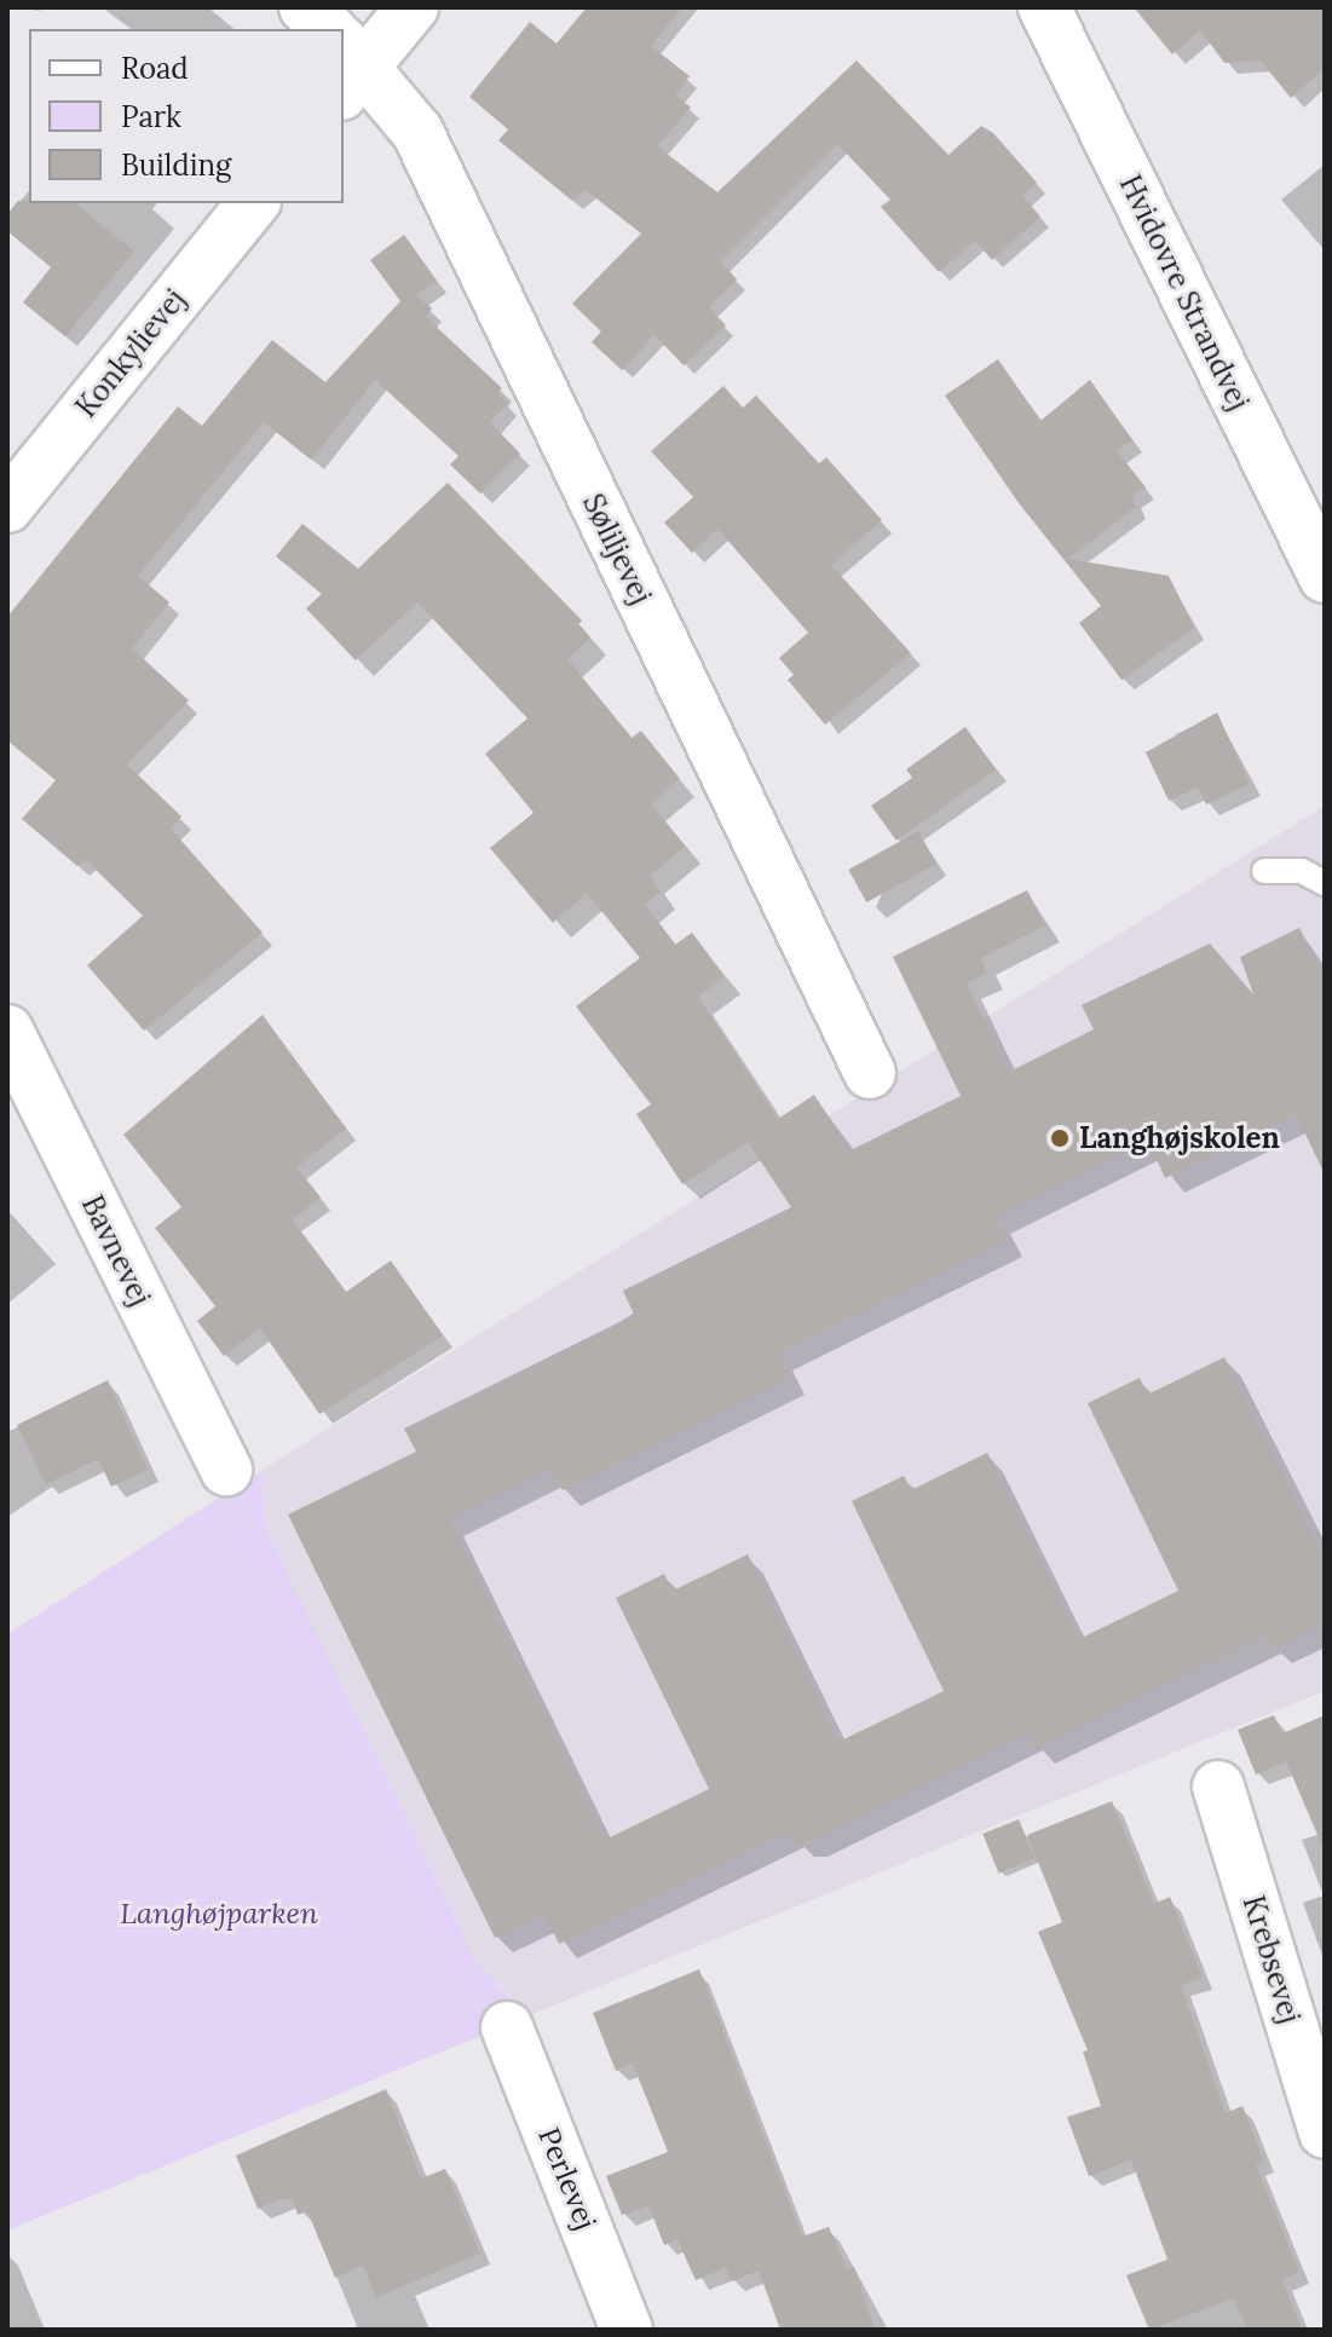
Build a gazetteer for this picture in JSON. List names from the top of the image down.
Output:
{
  "streets": {
    "street": [
      "Hvidovre Strandvej",
      "Konkylievej",
      "Søliljevej",
      "Bavnevej",
      "Krebsevej",
      "Perlevej"
    ]
  },
  "parks": ["Langhøjparken"],
  "places": ["Langhøjskolen"],
  "legend": ["Road", "Park", "Building"]
}
